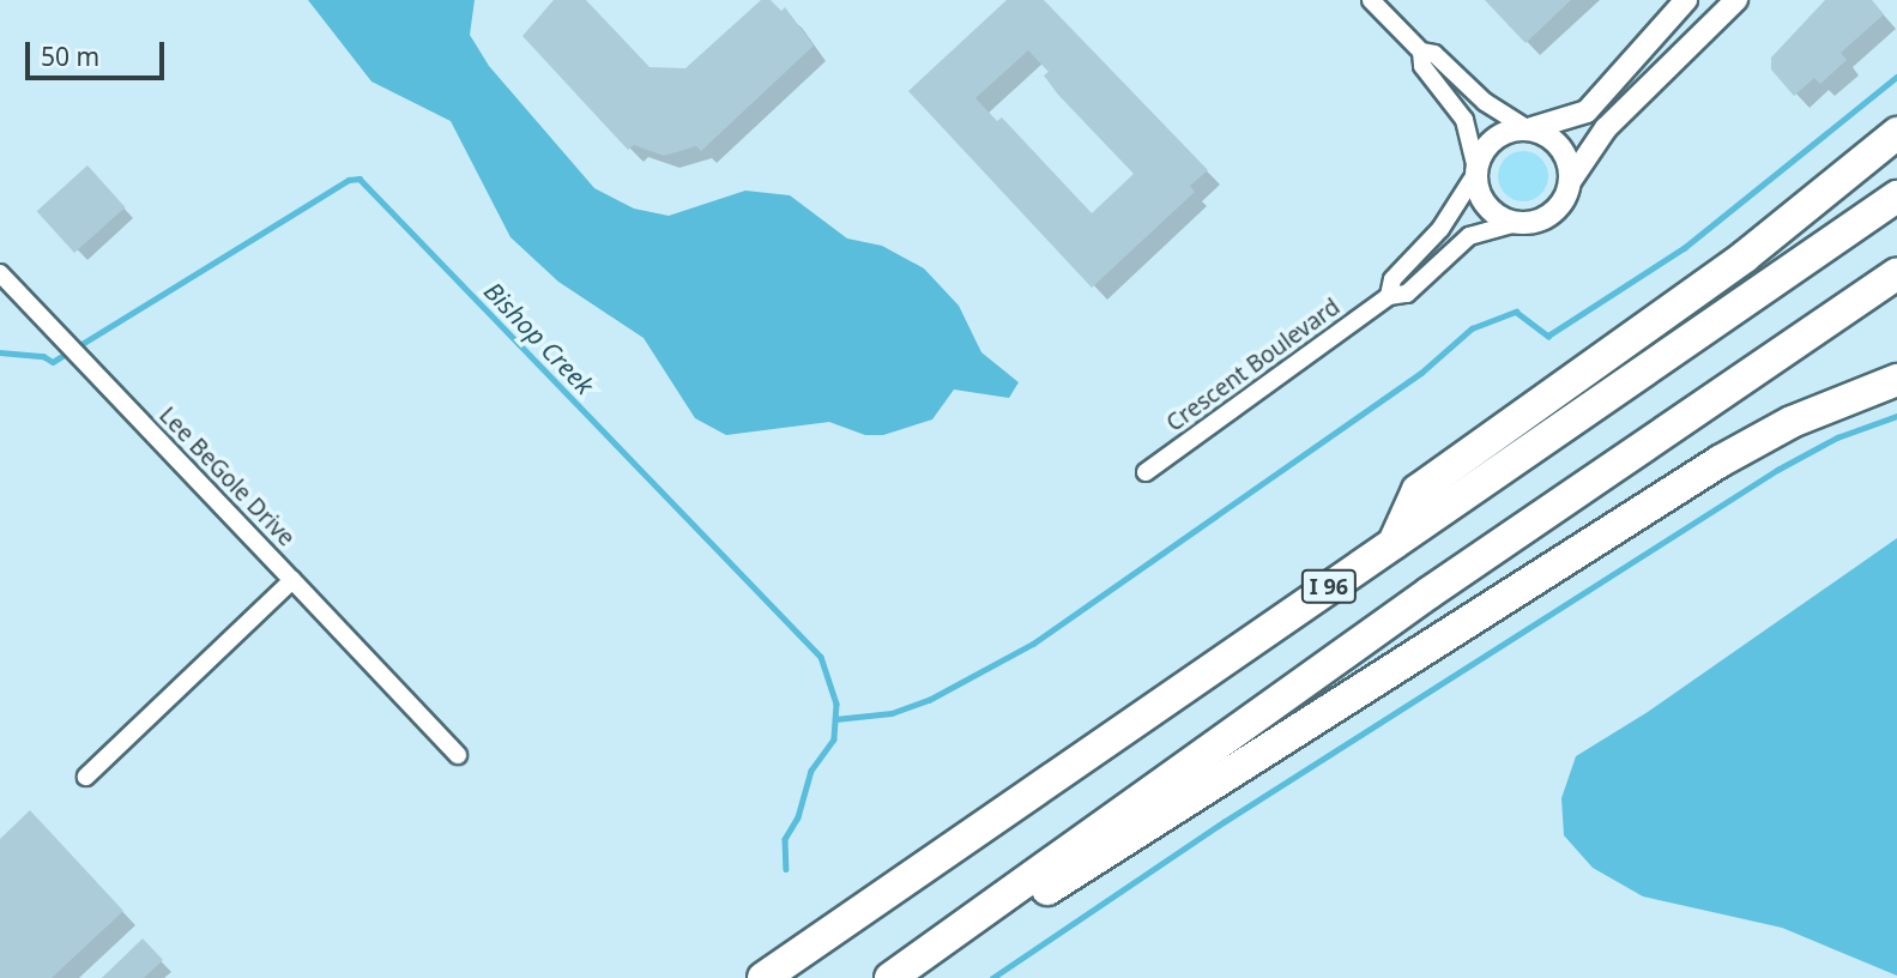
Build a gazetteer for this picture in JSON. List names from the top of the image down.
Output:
{
  "streets": {
    "highway": ["I 96"],
    "street": ["Crescent Boulevard", "Lee BeGole Drive"]
  },
  "water": ["Bishop Creek"],
  "scale_bar": "50 m"
}
